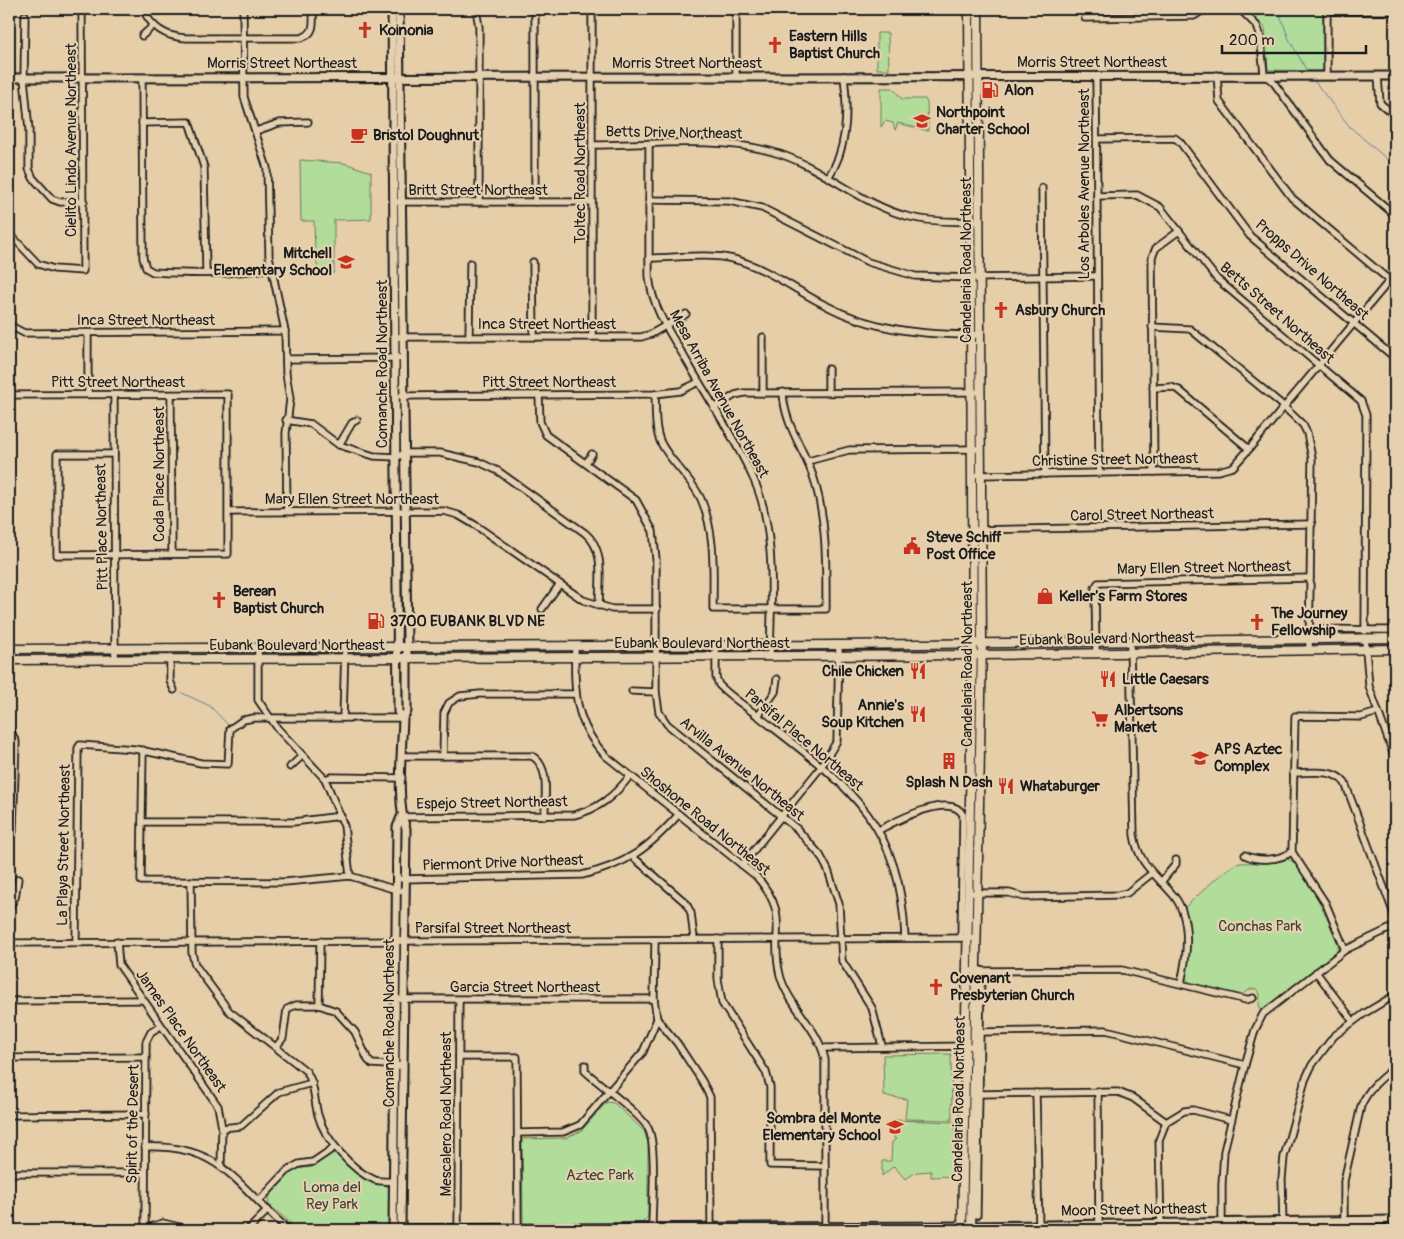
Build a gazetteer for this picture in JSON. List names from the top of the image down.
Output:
{
  "streets": {
    "main road": ["Candelaria Road Northeast", "Eubank Boulevard Northeast"],
    "street": [
      "Morris Street Northeast",
      "Betts Drive Northeast",
      "Cielito Lindo Avenue Northeast",
      "Toltec Road Northeast",
      "Los Arboles Avenue Northeast",
      "Britt Street Northeast",
      "Propps Drive Northeast",
      "Betts Street Northeast",
      "Inca Street Northeast",
      "Comanche Road Northeast",
      "Pitt Street Northeast",
      "Mesa Arriba Avenue Northeast",
      "Christine Street Northeast",
      "Coda Place Northeast",
      "Mary Ellen Street Northeast",
      "Carol Street Northeast",
      "Pitt Place Northeast",
      "Parsifal Place Northeast",
      "Arvilla Avenue Northeast",
      "Espejo Street Northeast",
      "Shoshone Road Northeast",
      "La Playa Street Northeast",
      "Piermont Drive Northeast",
      "Parsifal Street Northeast",
      "Garcia Street Northeast",
      "James Place Northeast",
      "Mescalero Road Northeast",
      "Spirit of the Desert",
      "Moon Street Northeast"
    ]
  },
  "crossings": [
    ["Morris Street Northeast", "Cielito Lindo Avenue Northeast"],
    ["Morris Street Northeast", "Toltec Road Northeast"],
    ["Morris Street Northeast", "Los Arboles Avenue Northeast"],
    ["Morris Street Northeast", "Candelaria Road Northeast"],
    ["Morris Street Northeast", "Comanche Road Northeast"],
    ["Betts Drive Northeast", "Toltec Road Northeast"],
    ["Betts Drive Northeast", "Candelaria Road Northeast"],
    ["Betts Drive Northeast", "Mesa Arriba Avenue Northeast"],
    ["Toltec Road Northeast", "Britt Street Northeast"],
    ["Toltec Road Northeast", "Inca Street Northeast"],
    ["Los Arboles Avenue Northeast", "Propps Drive Northeast"],
    ["Los Arboles Avenue Northeast", "Betts Street Northeast"],
    ["Los Arboles Avenue Northeast", "Christine Street Northeast"],
    ["Britt Street Northeast", "Comanche Road Northeast"],
    ["Candelaria Road Northeast", "Christine Street Northeast"],
    ["Candelaria Road Northeast", "Carol Street Northeast"],
    ["Candelaria Road Northeast", "Eubank Boulevard Northeast"],
    ["Candelaria Road Northeast", "Parsifal Street Northeast"],
    ["Candelaria Road Northeast", "Moon Street Northeast"],
    ["Propps Drive Northeast", "Christine Street Northeast"],
    ["Betts Street Northeast", "Christine Street Northeast"],
    ["Betts Street Northeast", "Eubank Boulevard Northeast"],
    ["Inca Street Northeast", "Comanche Road Northeast"],
    ["Inca Street Northeast", "Mesa Arriba Avenue Northeast"],
    ["Comanche Road Northeast", "Pitt Street Northeast"],
    ["Comanche Road Northeast", "Mary Ellen Street Northeast"],
    ["Comanche Road Northeast", "Eubank Boulevard Northeast"],
    ["Comanche Road Northeast", "Espejo Street Northeast"],
    ["Comanche Road Northeast", "Piermont Drive Northeast"],
    ["Comanche Road Northeast", "Parsifal Street Northeast"],
    ["Comanche Road Northeast", "Garcia Street Northeast"],
    ["Comanche Road Northeast", "Moon Street Northeast"],
    ["Pitt Street Northeast", "Mesa Arriba Avenue Northeast"],
    ["Pitt Street Northeast", "Coda Place Northeast"],
    ["Pitt Street Northeast", "Mary Ellen Street Northeast"],
    ["Pitt Street Northeast", "Pitt Place Northeast"],
    ["Pitt Street Northeast", "Arvilla Avenue Northeast"],
    ["Mesa Arriba Avenue Northeast", "Eubank Boulevard Northeast"],
    ["Mary Ellen Street Northeast", "Eubank Boulevard Northeast"],
    ["Mary Ellen Street Northeast", "Arvilla Avenue Northeast"],
    ["Pitt Place Northeast", "Eubank Boulevard Northeast"],
    ["Eubank Boulevard Northeast", "Parsifal Place Northeast"],
    ["Eubank Boulevard Northeast", "Arvilla Avenue Northeast"],
    ["Eubank Boulevard Northeast", "Shoshone Road Northeast"],
    ["Parsifal Place Northeast", "Parsifal Street Northeast"],
    ["Arvilla Avenue Northeast", "Parsifal Street Northeast"],
    ["Espejo Street Northeast", "Shoshone Road Northeast"],
    ["Shoshone Road Northeast", "Piermont Drive Northeast"],
    ["Shoshone Road Northeast", "Parsifal Street Northeast"],
    ["Shoshone Road Northeast", "Moon Street Northeast"],
    ["La Playa Street Northeast", "Parsifal Street Northeast"],
    ["Parsifal Street Northeast", "James Place Northeast"],
    ["Garcia Street Northeast", "Mescalero Road Northeast"],
    ["James Place Northeast", "Spirit of the Desert"],
    ["Mescalero Road Northeast", "Moon Street Northeast"]
  ],
  "parks": ["Conchas Park", "Aztec Park", "Loma del Rey Park"],
  "places": {
    "church": [
      "Koinonia",
      "Eastern Hills Baptist Church",
      "Asbury Church",
      "Berean Baptist Church",
      "The Journey Fellowship",
      "Covenant Presbyterian Church"
    ],
    "fuel station": ["Alon", "3700 EUBANK BLVD NE"],
    "school or university": [
      "Northpoint Charter School",
      "Mitchell Elementary School",
      "APS Aztec Complex",
      "Sombra del Monte Elementary School"
    ],
    "cafe": ["Bristol Doughnut"],
    "public building": ["Steve Schiff Post Office"],
    "shop": ["Keller's Farm Stores"],
    "restaurant": [
      "Chile Chicken",
      "Little Caesars",
      "Annie's Soup Kitchen",
      "Whataburger"
    ],
    "supermarket": ["Albertsons Market"],
    "building": ["Splash N Dash"]
  },
  "scale_bar": "200 m"
}
